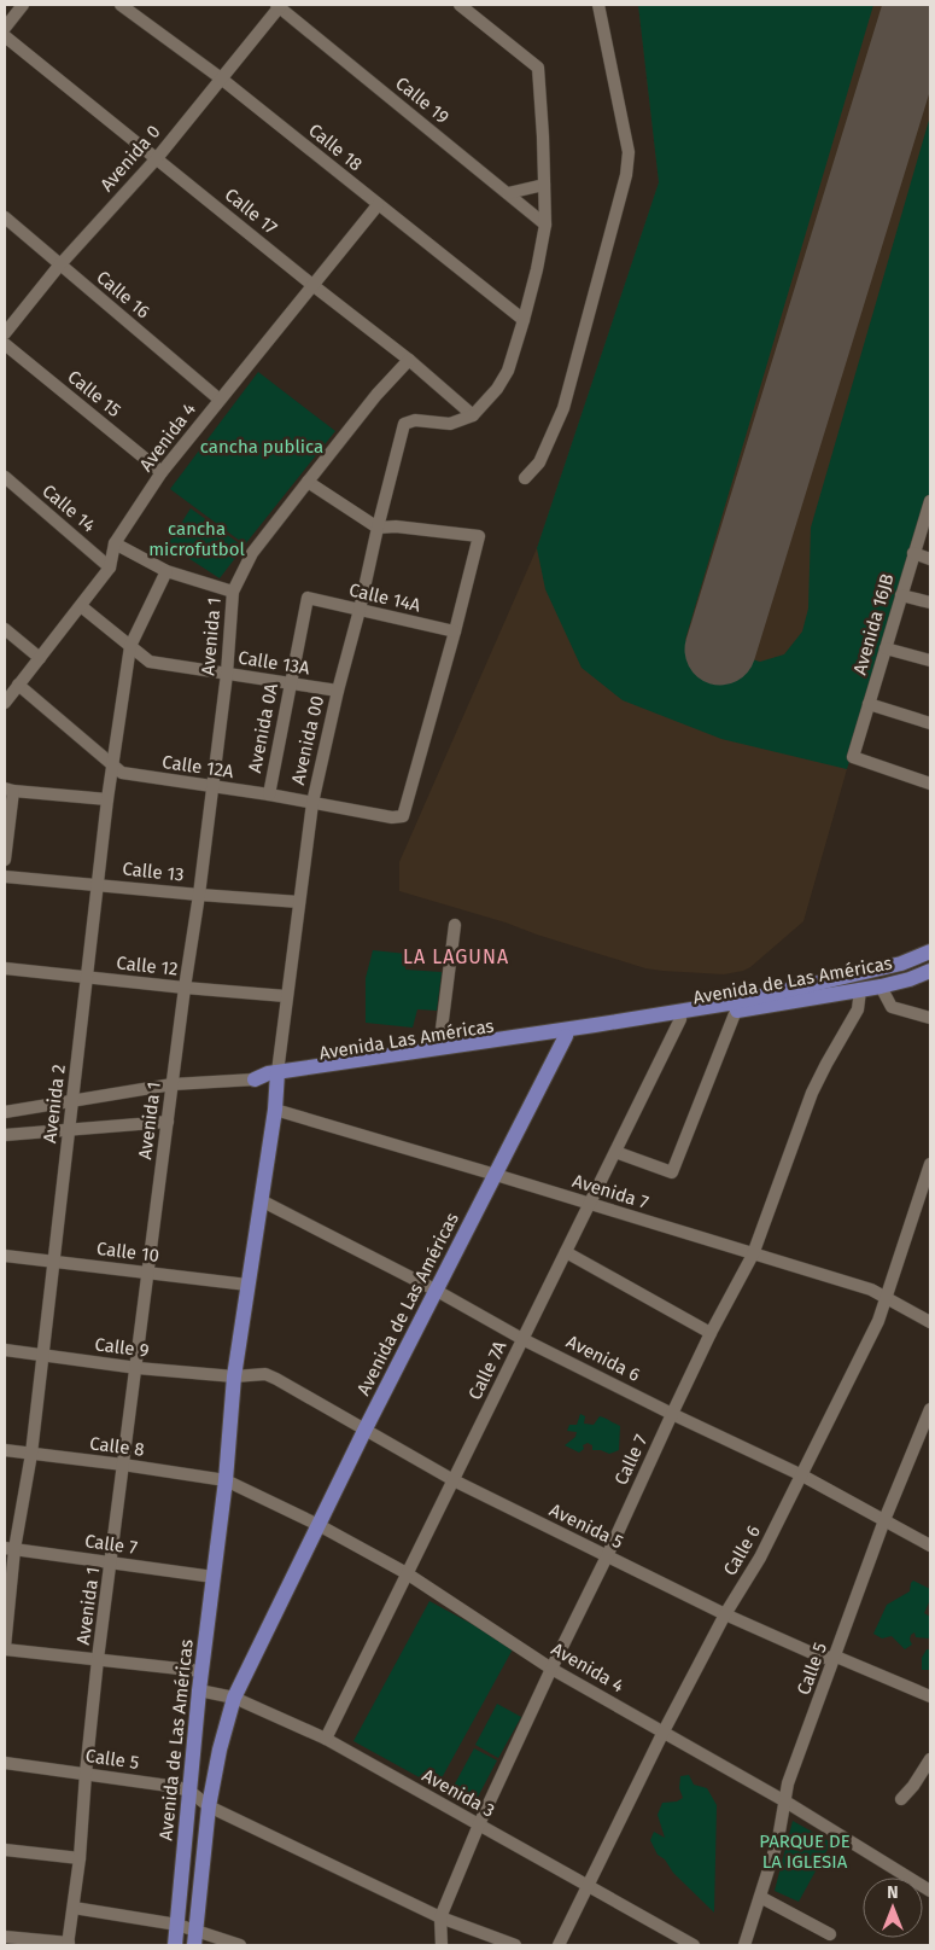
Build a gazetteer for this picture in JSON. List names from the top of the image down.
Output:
{
  "streets": {
    "main road": ["Avenida de Las Américas", "Avenida Las Américas"],
    "street": [
      "Calle 19",
      "Calle 18",
      "Avenida 0",
      "Calle 17",
      "Calle 16",
      "Calle 15",
      "Avenida 4",
      "Calle 14",
      "Calle 14A",
      "Avenida 16JB",
      "Avenida 1",
      "Calle 13A",
      "Avenida 0A",
      "Avenida 00",
      "Calle 12A",
      "Calle 13",
      "Calle 12",
      "Avenida 2",
      "Avenida 7",
      "Calle 10",
      "Calle 9",
      "Avenida 6",
      "Calle 7A",
      "Calle 8",
      "Calle 7",
      "Avenida 5",
      "Calle 6",
      "Calle 5",
      "Avenida 3"
    ]
  },
  "crossings": [
    ["Calle 19", "Avenida 0"],
    ["Calle 18", "Avenida 0"],
    ["Calle 18", "Avenida 4"],
    ["Avenida 0", "Calle 17"],
    ["Avenida 0", "Calle 16"],
    ["Calle 17", "Avenida 4"],
    ["Calle 17", "Avenida 1"],
    ["Calle 17", "Avenida 00"],
    ["Calle 16", "Avenida 4"],
    ["Calle 15", "Avenida 4"],
    ["Avenida 4", "Calle 14"],
    ["Avenida 4", "Calle 13A"],
    ["Avenida 4", "Calle 12A"],
    ["Avenida 4", "Avenida de Las Américas"],
    ["Avenida 4", "Calle 7A"],
    ["Avenida 4", "Calle 8"],
    ["Avenida 4", "Calle 7"],
    ["Avenida 4", "Calle 6"],
    ["Avenida 4", "Calle 5"],
    ["Calle 14A", "Avenida 0A"],
    ["Calle 14A", "Avenida 00"],
    ["Calle 14A", "Calle 12A"],
    ["Avenida 1", "Calle 13A"],
    ["Avenida 1", "Calle 12A"],
    ["Avenida 1", "Calle 13"],
    ["Avenida 1", "Calle 12"],
    ["Avenida 1", "Calle 10"],
    ["Avenida 1", "Calle 9"],
    ["Avenida 1", "Calle 8"],
    ["Avenida 1", "Calle 7"],
    ["Avenida 1", "Calle 5"],
    ["Calle 13A", "Avenida 0A"],
    ["Calle 13A", "Avenida 00"],
    ["Calle 13A", "Avenida 2"],
    ["Avenida 0A", "Calle 12A"],
    ["Avenida 00", "Calle 12A"],
    ["Avenida 00", "Calle 13"],
    ["Avenida 00", "Calle 12"],
    ["Avenida 00", "Avenida de Las Américas"],
    ["Avenida 00", "Avenida Las Américas"],
    ["Calle 12A", "Avenida 2"],
    ["Calle 13", "Avenida 2"],
    ["Calle 12", "Avenida 2"],
    ["Avenida de Las Américas", "Avenida Las Américas"],
    ["Avenida de Las Américas", "Avenida 7"],
    ["Avenida de Las Américas", "Calle 10"],
    ["Avenida de Las Américas", "Calle 9"],
    ["Avenida de Las Américas", "Avenida 6"],
    ["Avenida de Las Américas", "Calle 7A"],
    ["Avenida de Las Américas", "Calle 8"],
    ["Avenida de Las Américas", "Calle 7"],
    ["Avenida de Las Américas", "Avenida 5"],
    ["Avenida de Las Américas", "Calle 5"],
    ["Avenida de Las Américas", "Avenida 3"],
    ["Avenida 2", "Calle 10"],
    ["Avenida 2", "Calle 9"],
    ["Avenida 2", "Calle 8"],
    ["Avenida 2", "Calle 7"],
    ["Avenida 7", "Calle 7A"],
    ["Avenida 7", "Calle 7"],
    ["Avenida 7", "Calle 6"],
    ["Calle 9", "Avenida 5"],
    ["Avenida 6", "Calle 7A"],
    ["Avenida 6", "Calle 7"],
    ["Avenida 6", "Calle 6"],
    ["Avenida 6", "Calle 5"],
    ["Calle 7A", "Avenida 5"],
    ["Calle 7A", "Avenida 3"],
    ["Calle 7", "Avenida 5"],
    ["Calle 7", "Calle 5"],
    ["Calle 7", "Avenida 3"],
    ["Avenida 5", "Calle 6"],
    ["Avenida 5", "Calle 5"],
    ["Calle 6", "Avenida 3"]
  ],
  "districts": ["LA LAGUNA"],
  "parks": ["cancha publica", "cancha microfutbol", "PARQUE DE LA IGLESIA"],
  "north": "top"
}
